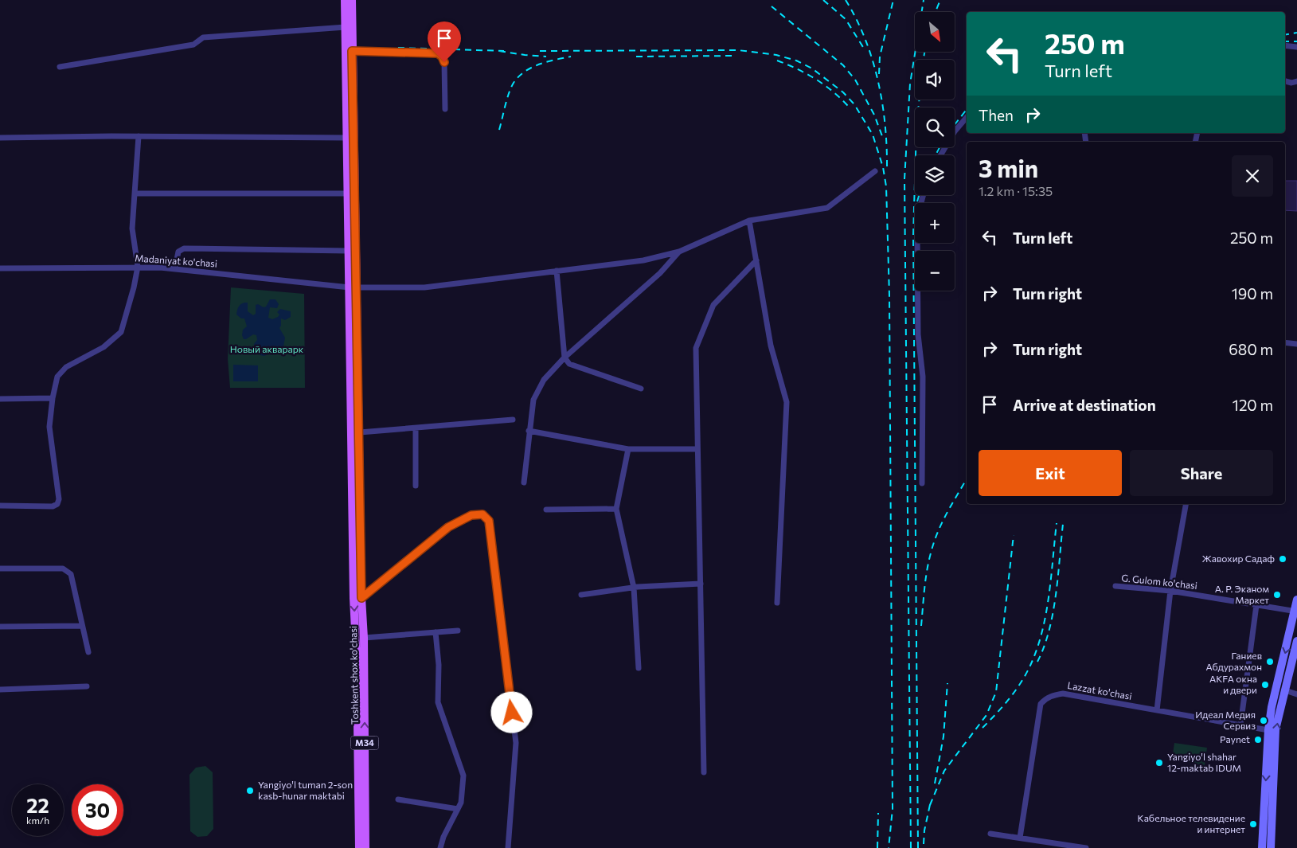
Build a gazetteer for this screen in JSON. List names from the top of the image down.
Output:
{
  "streets": {
    "main road": ["Toshkent shox ko'chasi", "M34"],
    "street": ["Madaniyat ko'chasi", "G. Gulom ko'chasi", "Lazzat ko'chasi"]
  },
  "crossings": [
    ["Madaniyat ko'chasi", "M34"],
    ["Toshkent shox ko'chasi", "M34"]
  ],
  "parks": ["Новый акварарк"],
  "places": [
    "Жавохир Садаф",
    "А. Р. Эканом Маркет",
    "Ганиев Абдурахмон",
    "AKFA окна и двери",
    "Идеал Медия Сервиз",
    "Paynet",
    "Yangiyo'l shahar 12-maktab IDUM",
    "Yangiyo'l tuman 2-son kasb-hunar maktabi",
    "Кабельное телевидение и интернет"
  ],
  "north": "bottom right",
  "page": {
    "map_buttons": ["+", "−"],
    "turn": ["250 m", "Turn left"],
    "then": "Then",
    "heading": ["3 min", "1.2 km · 15:35"],
    "list": [
      {
        "name": "Turn left",
        "value": "250 m"
      },
      {
        "name": "Turn right",
        "value": "190 m"
      },
      {
        "name": "Turn right",
        "value": "680 m"
      },
      {
        "name": "Arrive at destination",
        "value": "120 m"
      }
    ],
    "buttons": ["Exit", "Share"],
    "speed": "22 km/h",
    "limit": "30"
  }
}
